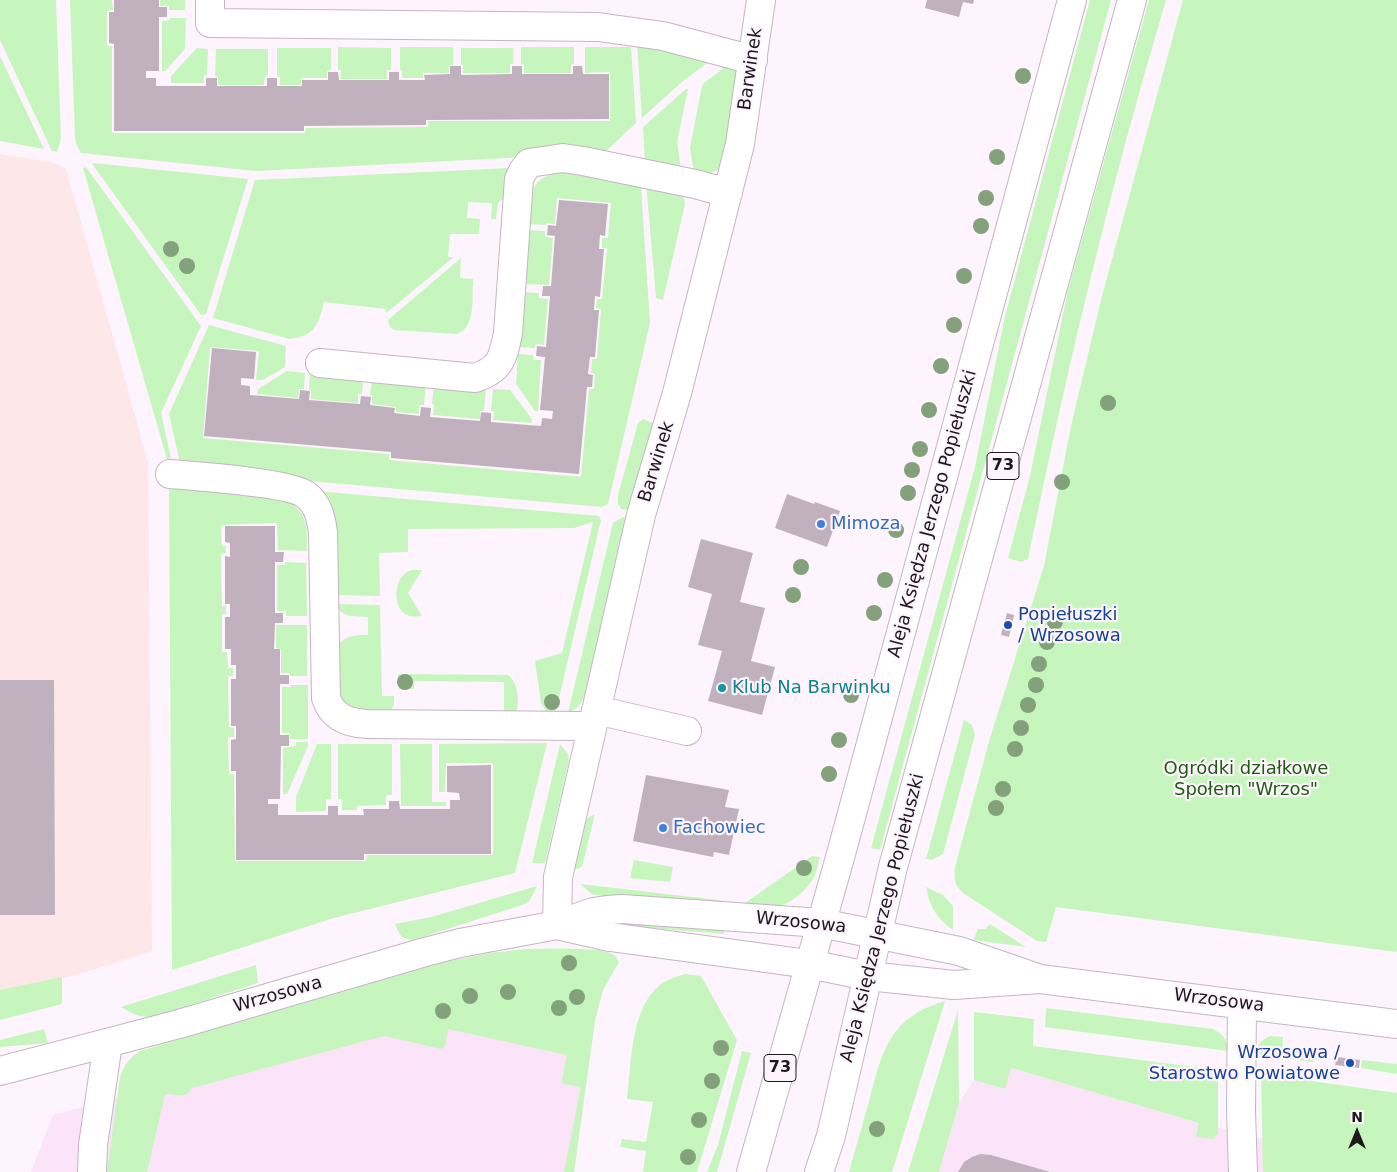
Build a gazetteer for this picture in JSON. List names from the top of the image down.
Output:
{
  "streets": {
    "street": [
      "Barwinek",
      "73",
      "Aleja Księdza Jerzego Popiełuszki",
      "Wrzosowa"
    ]
  },
  "crossings": [
    ["Barwinek", "Wrzosowa"],
    ["Aleja Księdza Jerzego Popiełuszki", "Wrzosowa"]
  ],
  "parks": ["Ogródki działkowe Społem \"Wrzos\""],
  "places": [
    "Mimoza",
    "Popiełuszki / Wrzosowa",
    "Klub Na Barwinku",
    "Fachowiec",
    "Wrzosowa / Starostwo Powiatowe"
  ],
  "north": "top"
}
